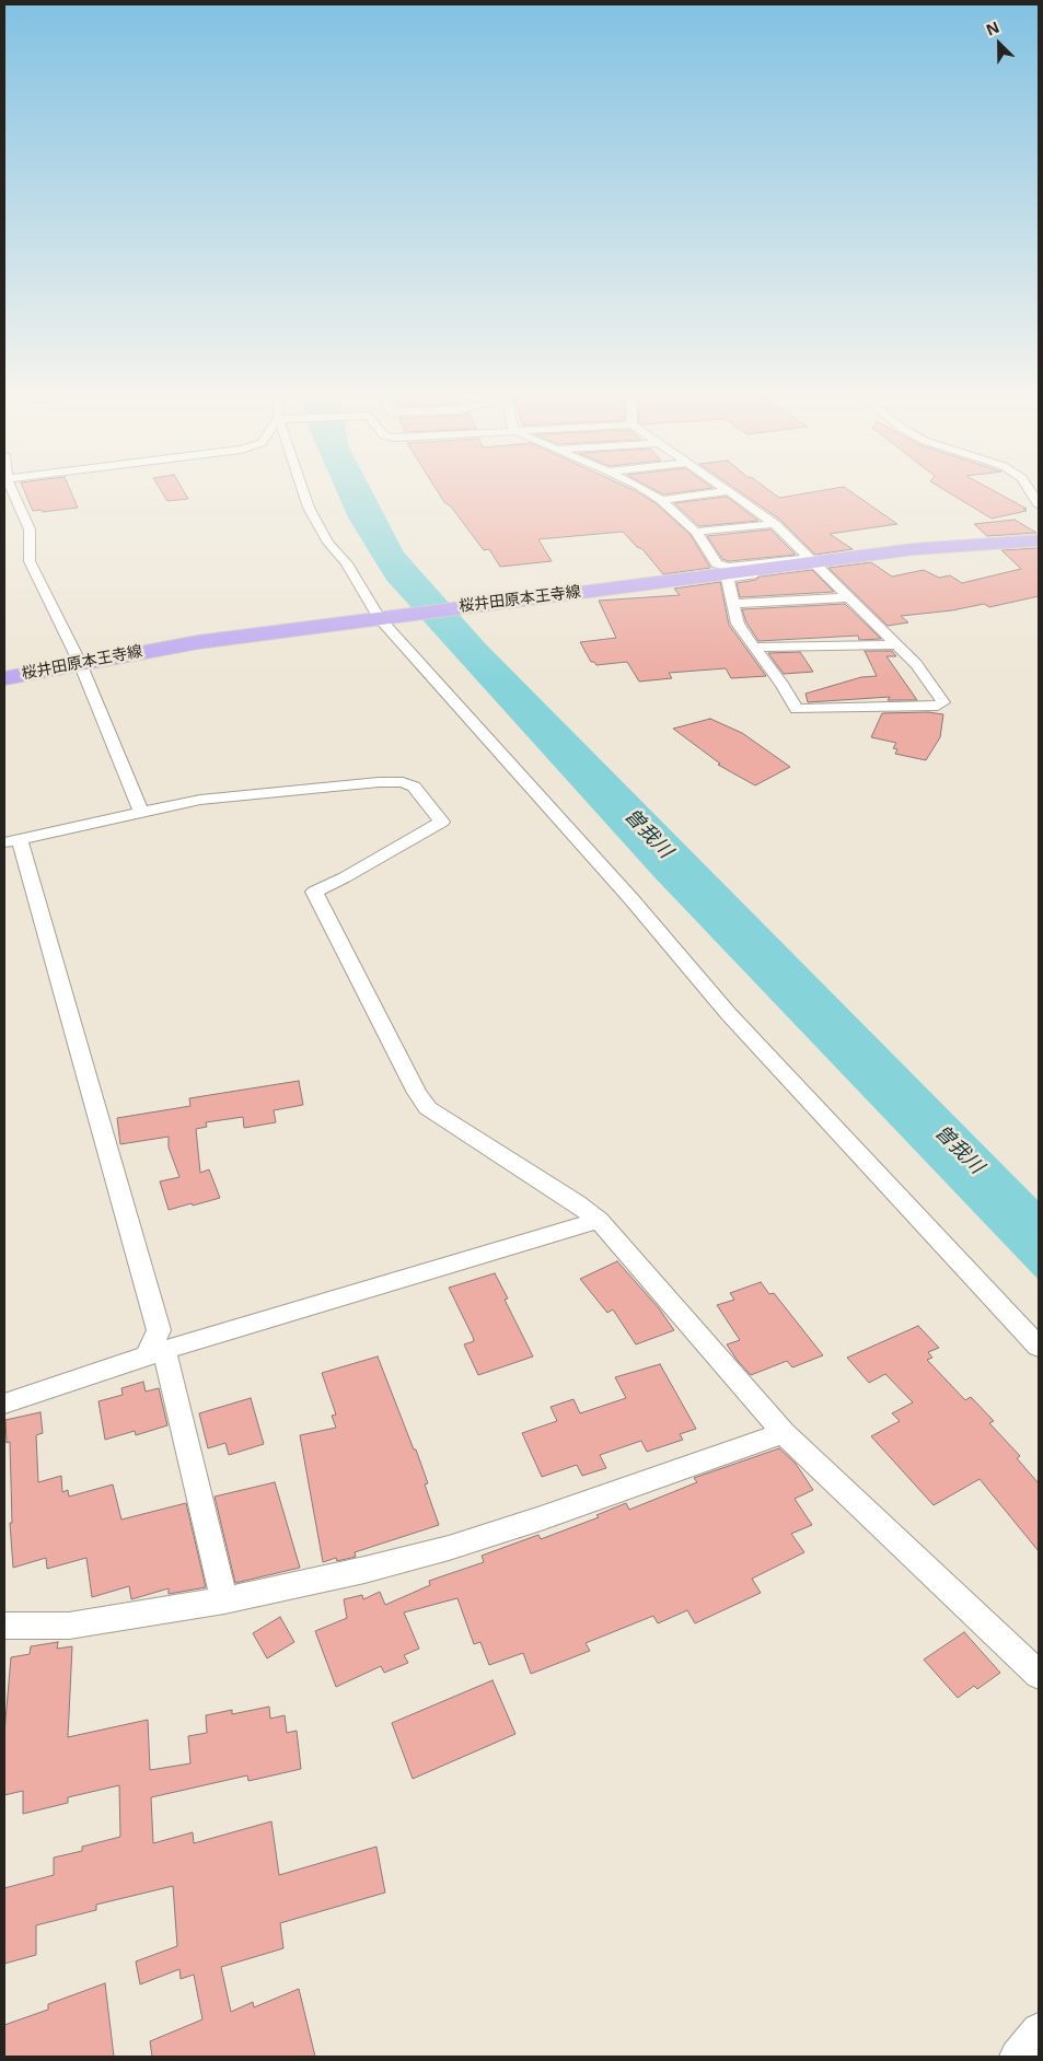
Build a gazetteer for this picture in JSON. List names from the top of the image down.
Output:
{
  "streets": {
    "main road": ["桜井田原本王寺線"]
  },
  "water": ["曽我川"],
  "north": "top left"
}
